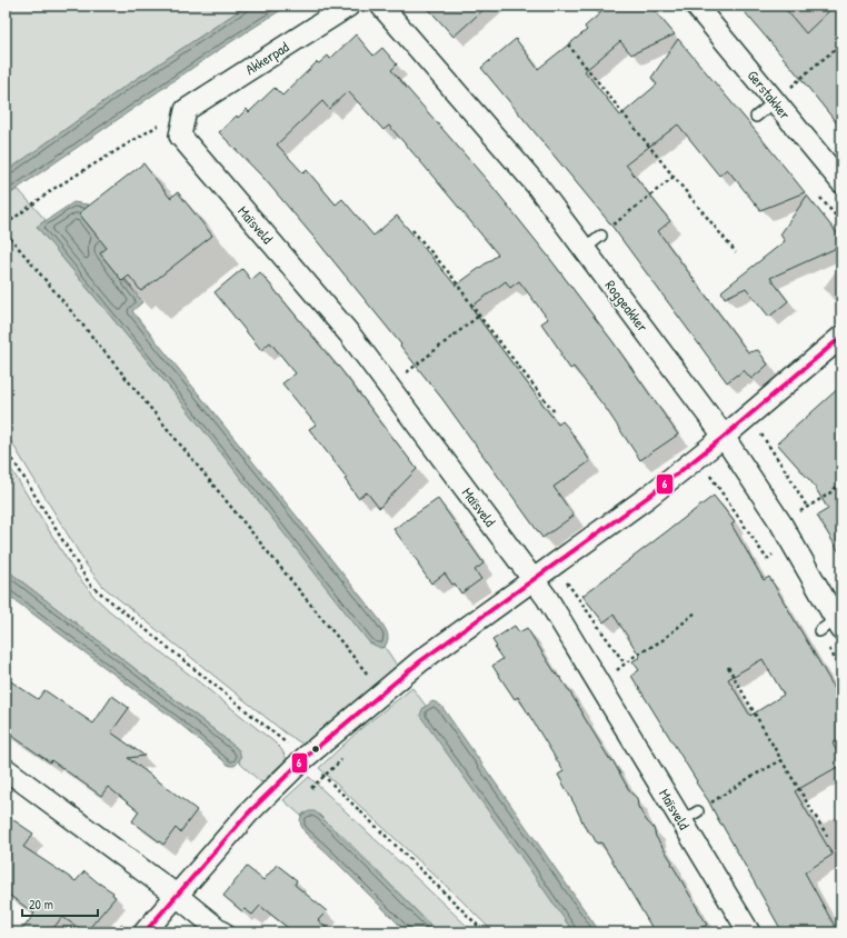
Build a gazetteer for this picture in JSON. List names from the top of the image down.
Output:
{
  "streets": {
    "street": [
      "Akkerpad",
      "Gerstakker",
      "Maïsveld",
      "Roggeakker"
    ]
  },
  "crossings": [
    ["Akkerpad", "Maïsveld"]
  ],
  "lines": ["transit line 6"],
  "scale_bar": "20 m"
}
